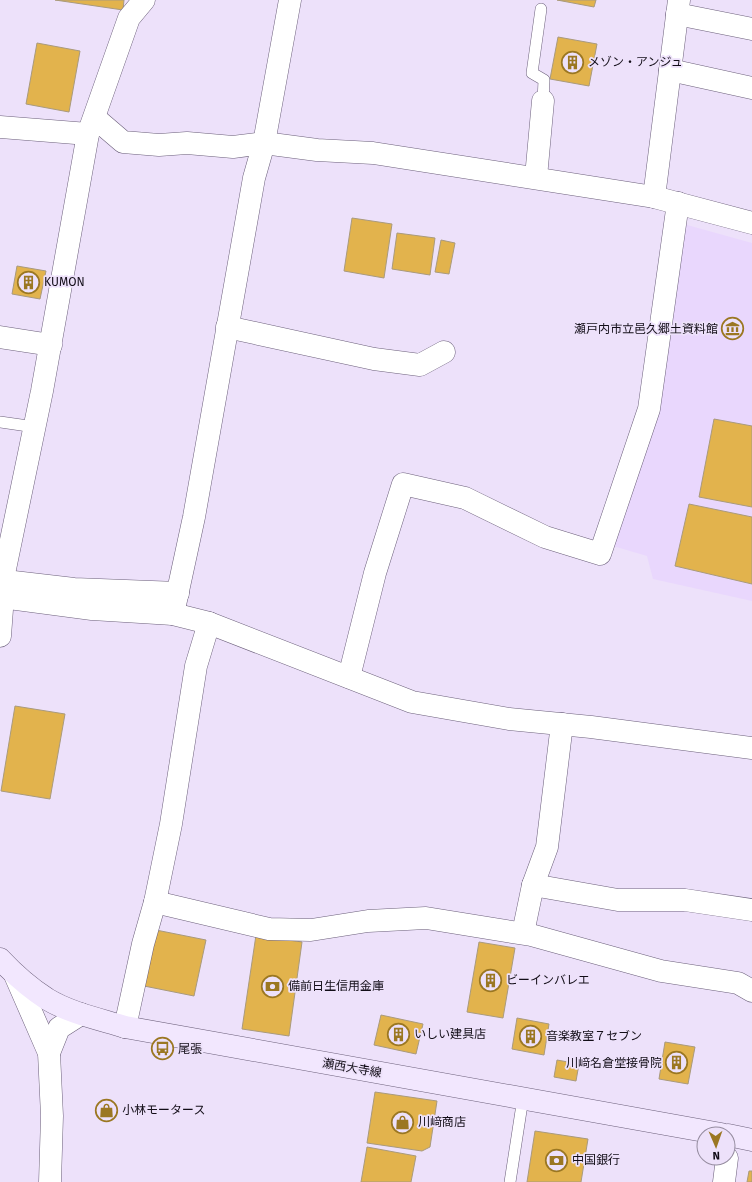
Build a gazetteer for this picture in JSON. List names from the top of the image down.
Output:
{
  "streets": {
    "main road": ["瀬西大寺線"]
  },
  "places": {
    "building": [
      "メゾン・アンジュ",
      "KUMON",
      "ビーインバレエ",
      "いしい建具店",
      "音楽教室７セブン",
      "川﨑名倉堂接骨院"
    ],
    "museum": ["瀬戸内市立邑久郷土資料館"],
    "bank": ["備前日生信用金庫", "中国銀行"],
    "bus stop": ["尾張"],
    "shop": ["小林モータース", "川﨑商店"]
  },
  "north": "bottom"
}
